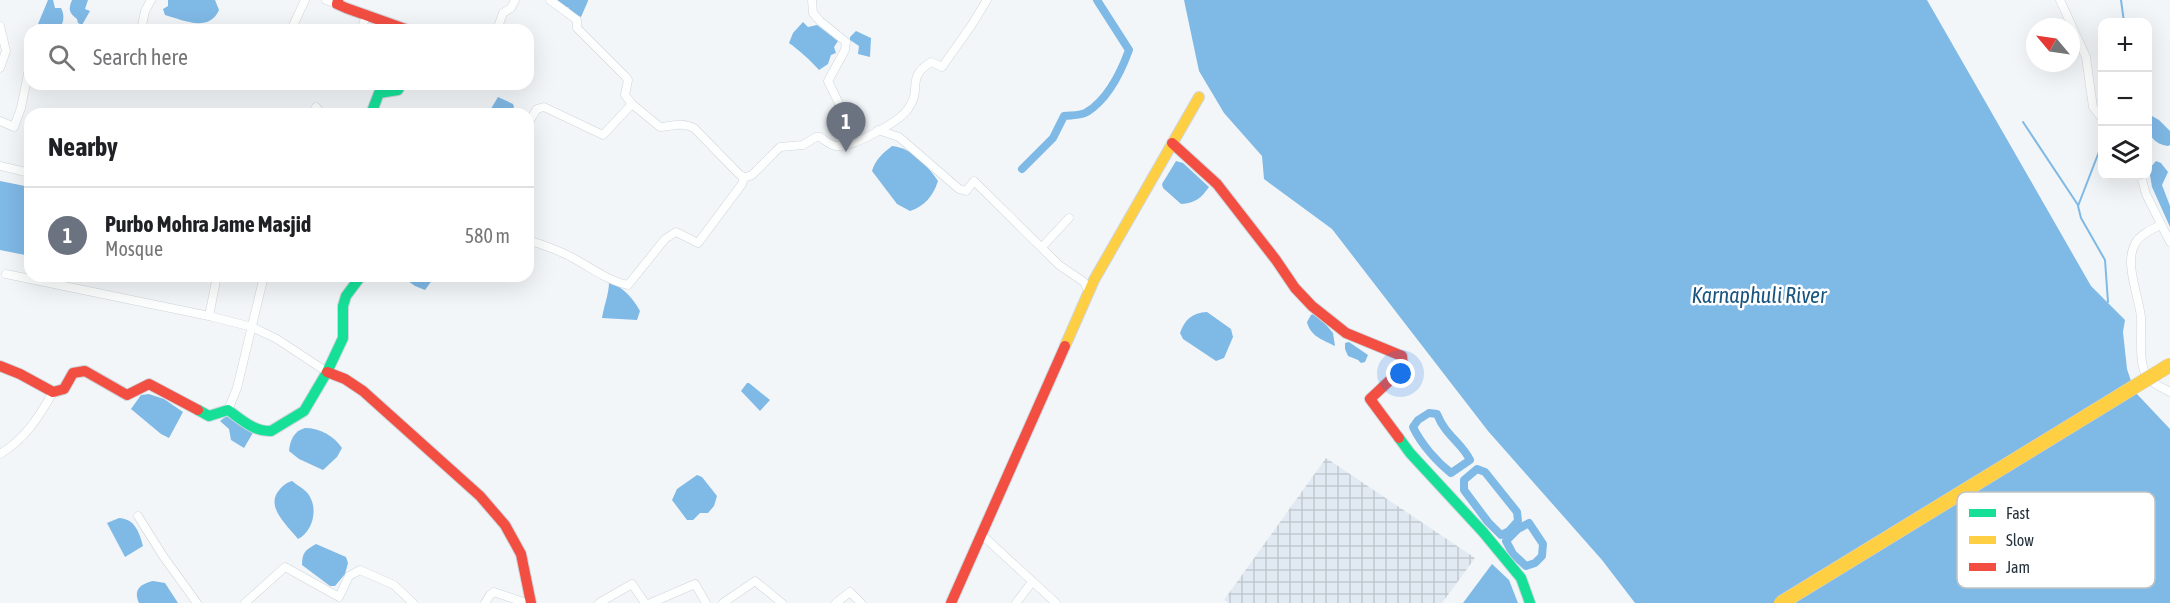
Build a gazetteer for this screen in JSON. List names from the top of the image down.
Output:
{
  "water": ["Karnaphuli River"],
  "legend": ["Fast", "Slow", "Jam"],
  "north": "top left",
  "page": {
    "map_buttons": ["+", "−"],
    "search": "Search here",
    "pins": "1",
    "heading": "Nearby",
    "list": [
      {
        "mark": "1",
        "name": "Purbo Mohra Jame Masjid",
        "note": "Mosque",
        "value": "580 m"
      }
    ]
  }
}
